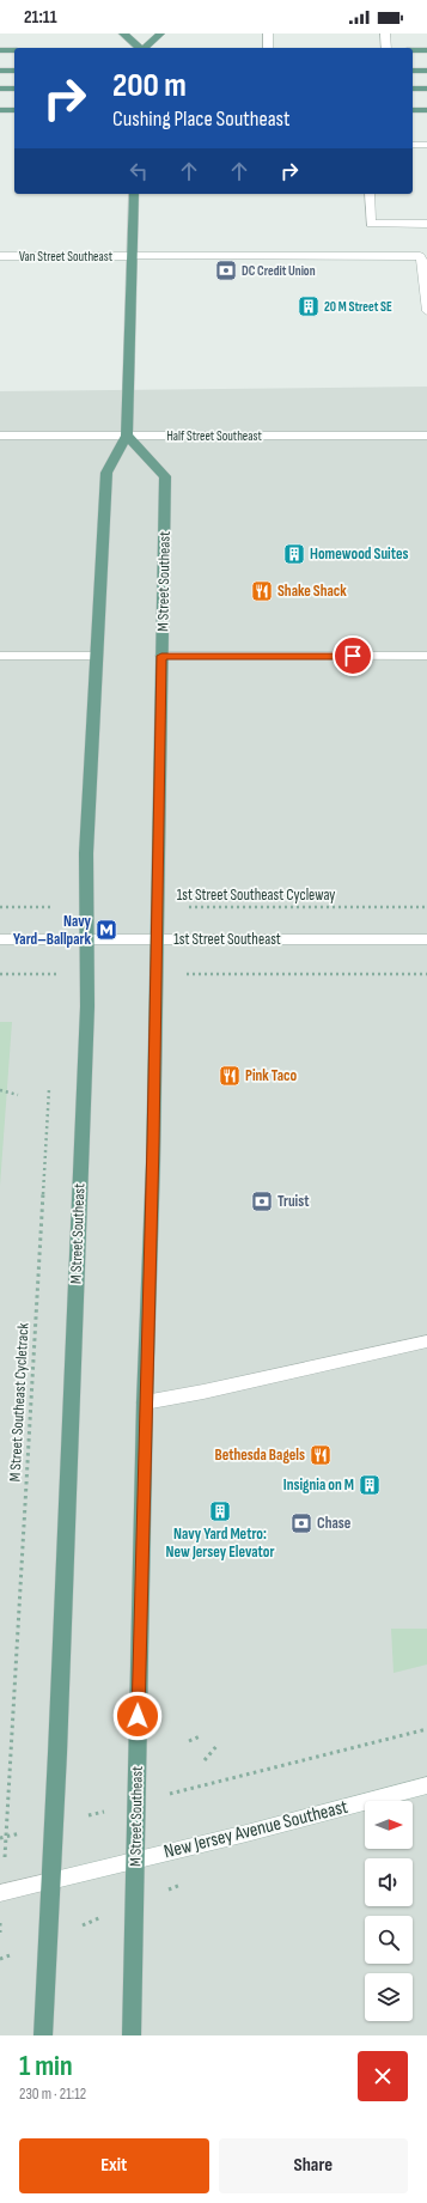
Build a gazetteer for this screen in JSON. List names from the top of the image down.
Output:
{
  "streets": {
    "main road": ["M Street Southeast"],
    "street": [
      "Van Street Southeast",
      "Half Street Southeast",
      "1st Street Southeast",
      "New Jersey Avenue Southeast"
    ],
    "path": ["1st Street Southeast Cycleway", "M Street Southeast Cycletrack"]
  },
  "crossings": [
    ["Van Street Southeast", "M Street Southeast"],
    ["Half Street Southeast", "M Street Southeast"],
    ["M Street Southeast", "1st Street Southeast Cycleway"],
    ["M Street Southeast", "1st Street Southeast"],
    ["M Street Southeast", "New Jersey Avenue Southeast"],
    ["M Street Southeast Cycletrack", "New Jersey Avenue Southeast"]
  ],
  "places": {
    "bank": ["DC Credit Union", "Truist", "Chase"],
    "building": [
      "20 M Street SE",
      "Homewood Suites",
      "Insignia on M",
      "Navy Yard Metro: New Jersey Elevator"
    ],
    "restaurant": ["Shake Shack", "Pink Taco", "Bethesda Bagels"],
    "metro station": ["Navy Yard–Ballpark"]
  },
  "north": "right",
  "page": {
    "status": "21:11",
    "turn": ["200 m", "Cushing Place Southeast"],
    "heading": ["1 min", "230 m · 21:12"],
    "buttons": ["Exit", "Share"]
  }
}
